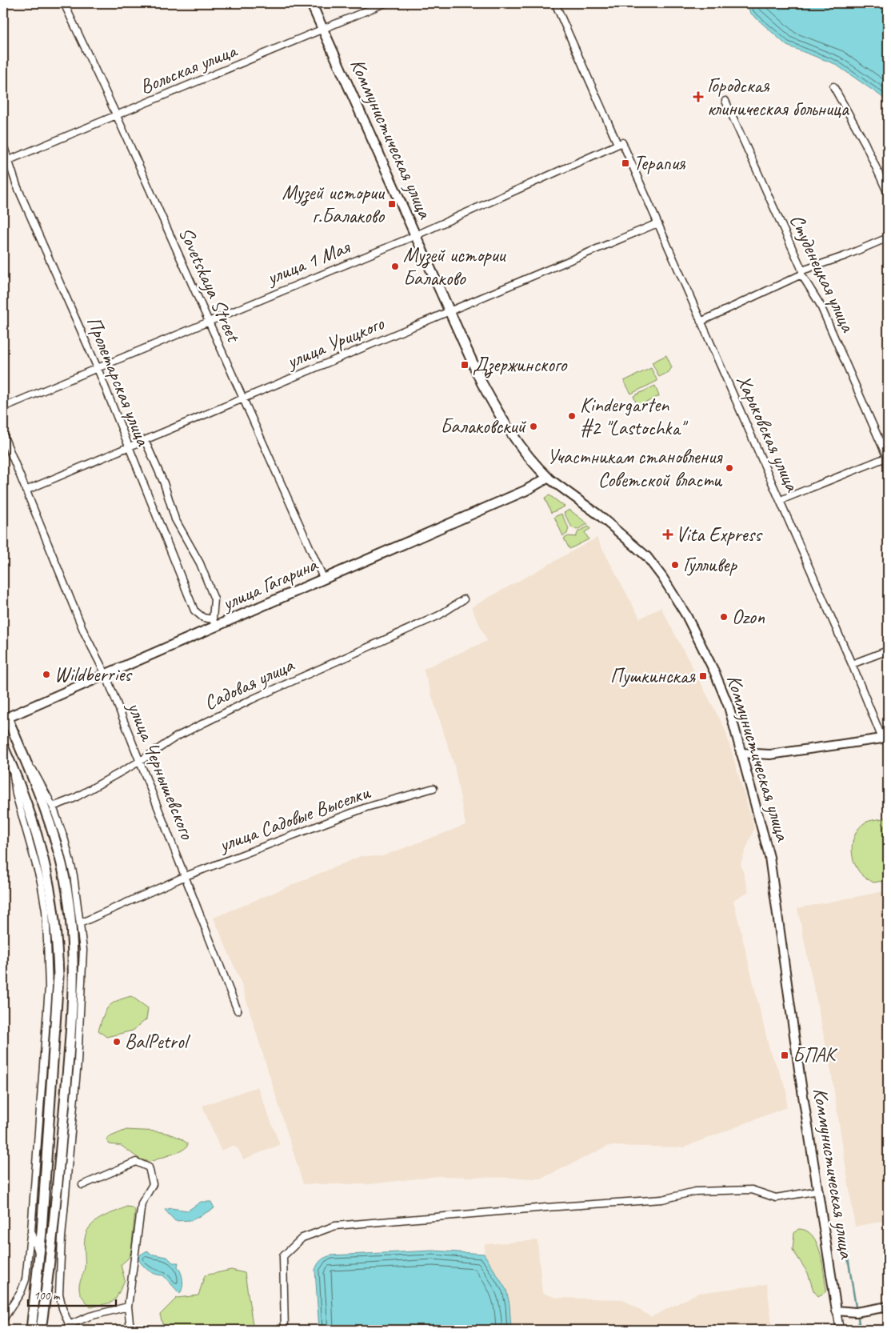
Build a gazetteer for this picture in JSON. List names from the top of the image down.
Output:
{
  "streets": {
    "main road": ["Коммунистическая улица", "улица Гагарина"],
    "street": [
      "Вольская улица",
      "улица 1 Мая",
      "Студенецкая улица",
      "Sovetskaya Street",
      "улица Урицкого",
      "Пролетарская улица",
      "Харьковская улица",
      "Садовая улица",
      "улица Чернышевского",
      "улица Садовые Выселки"
    ]
  },
  "crossings": [
    ["Вольская улица", "Коммунистическая улица"],
    ["Вольская улица", "Sovetskaya Street"],
    ["Вольская улица", "Пролетарская улица"],
    ["Коммунистическая улица", "улица 1 Мая"],
    ["Коммунистическая улица", "улица Урицкого"],
    ["Коммунистическая улица", "улица Гагарина"],
    ["улица 1 Мая", "Sovetskaya Street"],
    ["улица 1 Мая", "Пролетарская улица"],
    ["улица 1 Мая", "Харьковская улица"],
    ["Sovetskaya Street", "улица Урицкого"],
    ["Sovetskaya Street", "улица Гагарина"],
    ["улица Урицкого", "Пролетарская улица"],
    ["улица Урицкого", "Харьковская улица"],
    ["улица Урицкого", "улица Чернышевского"],
    ["Пролетарская улица", "улица Гагарина"],
    ["улица Гагарина", "улица Чернышевского"],
    ["Садовая улица", "улица Чернышевского"],
    ["улица Чернышевского", "улица Садовые Выселки"]
  ],
  "places": {
    "health": ["Городская клиническая больница", "Vita Express"],
    "transit": [
      "Терапия",
      "Музей истории г.Балаково",
      "Дзержинского",
      "Пушкинская",
      "БПАК"
    ],
    "other": [
      "Музей истории Балаково",
      "Kindergarten #2 \"Lastochka\"",
      "Балаковский",
      "Участникам становления Советской власти",
      "Гулливер",
      "Ozon",
      "Wildberries",
      "BalPetrol"
    ]
  },
  "scale_bar": "100 m"
}
